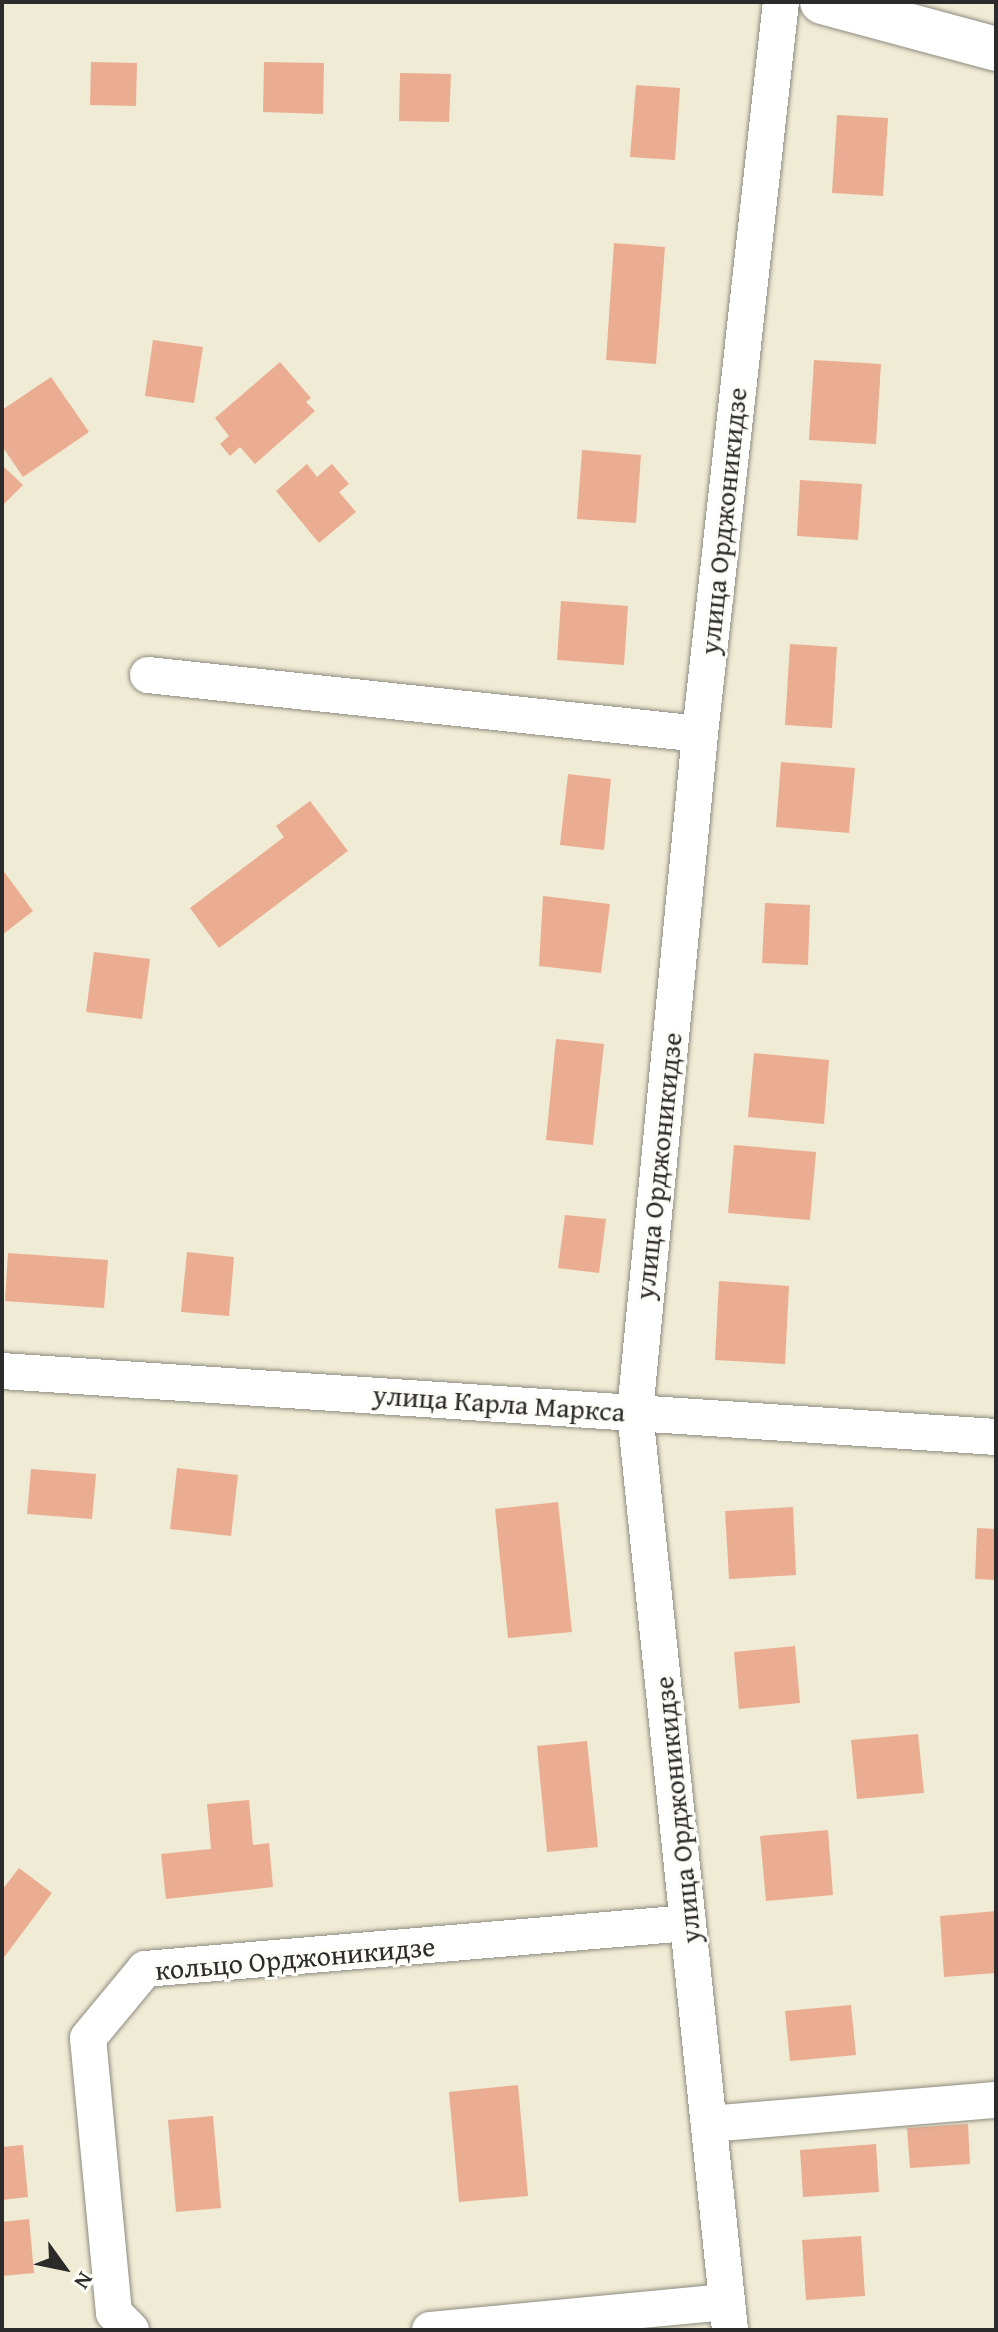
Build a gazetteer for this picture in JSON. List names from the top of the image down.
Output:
{
  "streets": {
    "street": ["улица Орджоникидзе", "улица Карла Маркса", "кольцо Орджоникидзе"]
  },
  "crossings": [
    ["улица Орджоникидзе", "улица Карла Маркса"],
    ["улица Орджоникидзе", "кольцо Орджоникидзе"]
  ],
  "north": "bottom right"
}
